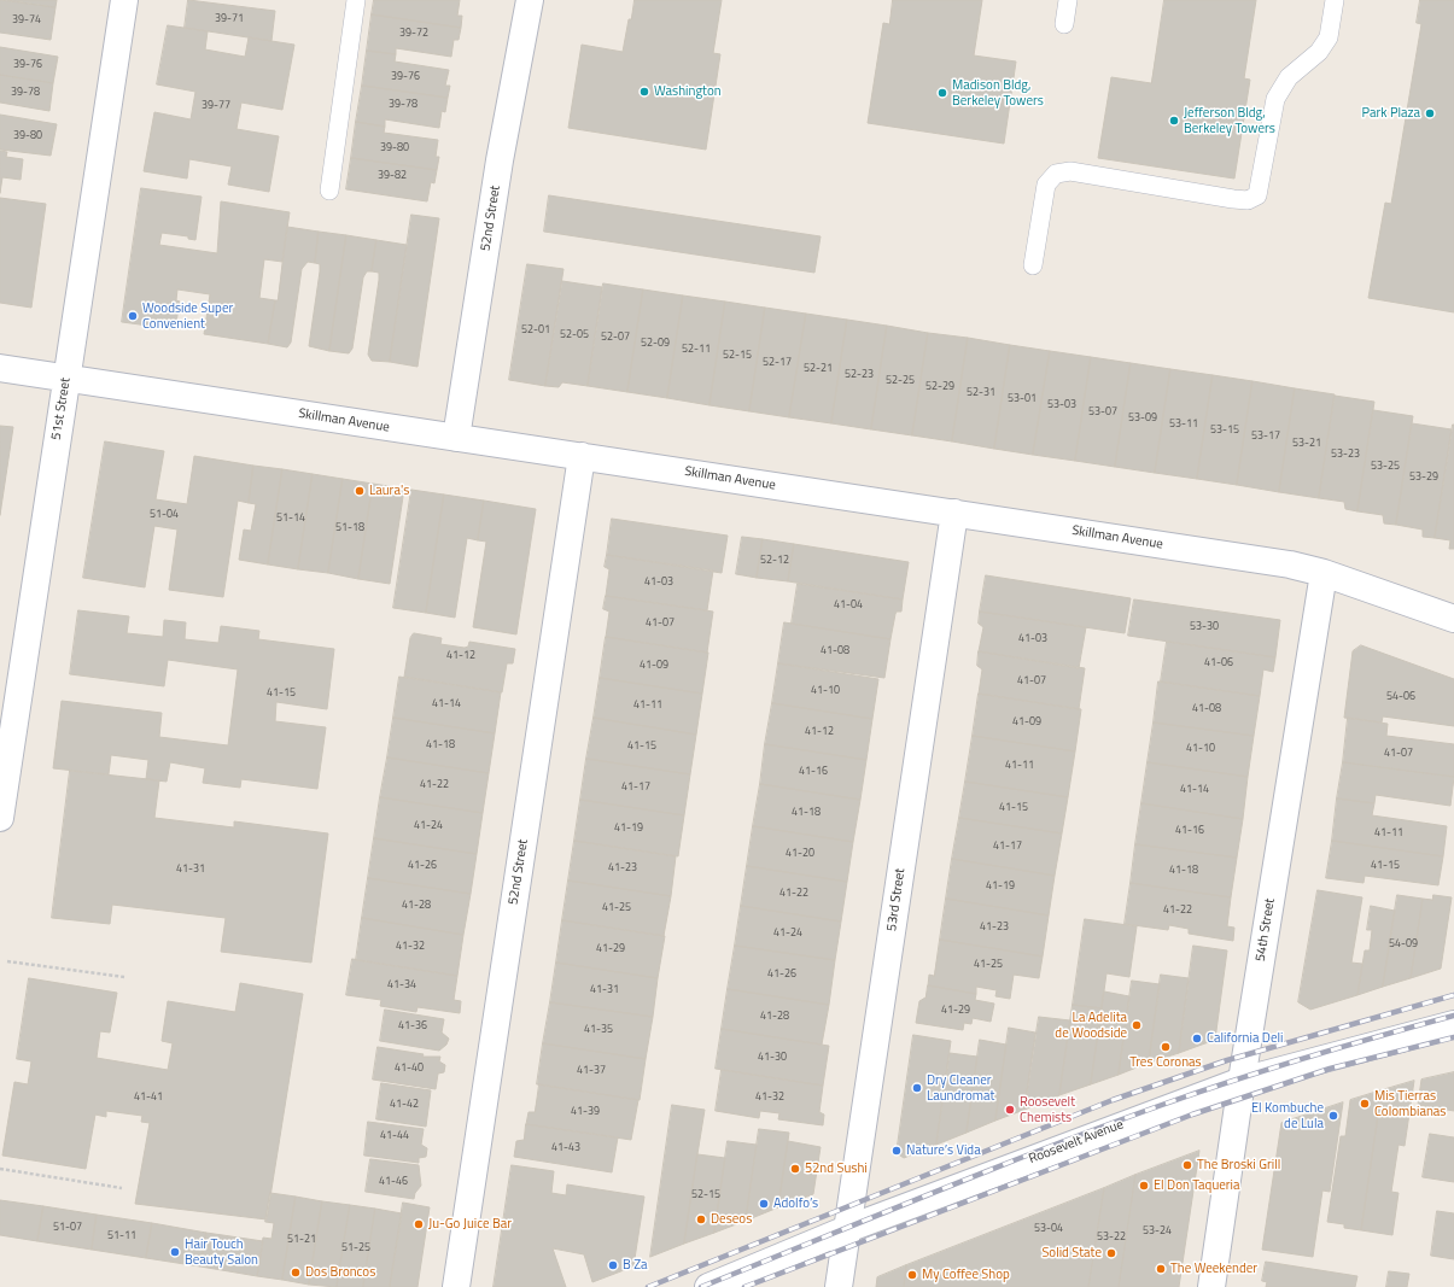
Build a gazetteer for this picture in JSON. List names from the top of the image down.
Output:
{
  "streets": {
    "street": [
      "52nd Street",
      "51st Street",
      "Skillman Avenue",
      "53rd Street",
      "54th Street",
      "Roosevelt Avenue"
    ]
  },
  "crossings": [
    ["52nd Street", "Skillman Avenue"],
    ["51st Street", "Skillman Avenue"],
    ["Skillman Avenue", "53rd Street"],
    ["Skillman Avenue", "54th Street"],
    ["53rd Street", "Roosevelt Avenue"],
    ["54th Street", "Roosevelt Avenue"]
  ],
  "places": [
    "Washington",
    "Madison Bldg, Berkeley Towers",
    "Park Plaza",
    "Jefferson Bldg, Berkeley Towers",
    "Woodside Super Convenient",
    "Laura's",
    "La Adelita de Woodside",
    "California Deli",
    "Tres Coronas",
    "Dry Cleaner Laundromat",
    "Mis Tierras Colombianas",
    "Roosevelt Chemists",
    "El Kombuche de Lula",
    "Nature’s Vida",
    "The Broski Grill",
    "52nd Sushi",
    "El Don Taqueria",
    "Adolfo’s",
    "Deseos",
    "Ju-Go Juice Bar",
    "Hair Touch Beauty Salon",
    "Solid State",
    "B Za",
    "The Weekender",
    "Dos Broncos",
    "My Coffee Shop"
  ],
  "house_numbers": [
    "39-71",
    "39-74",
    "39-72",
    "39-76",
    "39-76",
    "39-78",
    "39-78",
    "39-77",
    "39-80",
    "39-80",
    "39-82",
    "52-01",
    "52-05",
    "52-07",
    "52-09",
    "52-11",
    "52-15",
    "52-17",
    "52-21",
    "52-23",
    "52-25",
    "52-29",
    "52-31",
    "53-01",
    "53-03",
    "53-07",
    "53-09",
    "53-11",
    "53-15",
    "53-17",
    "53-21",
    "53-23",
    "53-25",
    "53-29",
    "51-04",
    "51-14",
    "51-18",
    "52-12",
    "41-03",
    "41-04",
    "41-07",
    "53-30",
    "41-03",
    "41-08",
    "41-12",
    "41-06",
    "41-09",
    "41-07",
    "41-10",
    "41-15",
    "54-06",
    "41-14",
    "41-11",
    "41-08",
    "41-09",
    "41-12",
    "41-18",
    "41-15",
    "41-10",
    "41-07",
    "41-11",
    "41-16",
    "41-22",
    "41-17",
    "41-14",
    "41-15",
    "41-18",
    "41-24",
    "41-19",
    "41-16",
    "41-11",
    "41-17",
    "41-20",
    "41-26",
    "41-15",
    "41-23",
    "41-31",
    "41-18",
    "41-19",
    "41-22",
    "41-28",
    "41-25",
    "41-22",
    "41-23",
    "41-24",
    "54-09",
    "41-32",
    "41-29",
    "41-25",
    "41-26",
    "41-34",
    "41-31",
    "41-29",
    "41-28",
    "41-36",
    "41-35",
    "41-30",
    "41-40",
    "41-37",
    "41-41",
    "41-32",
    "41-42",
    "41-39",
    "41-44",
    "41-43",
    "41-46",
    "52-15",
    "51-07",
    "53-04",
    "53-24",
    "51-11",
    "53-22",
    "51-21",
    "51-25"
  ]
}
